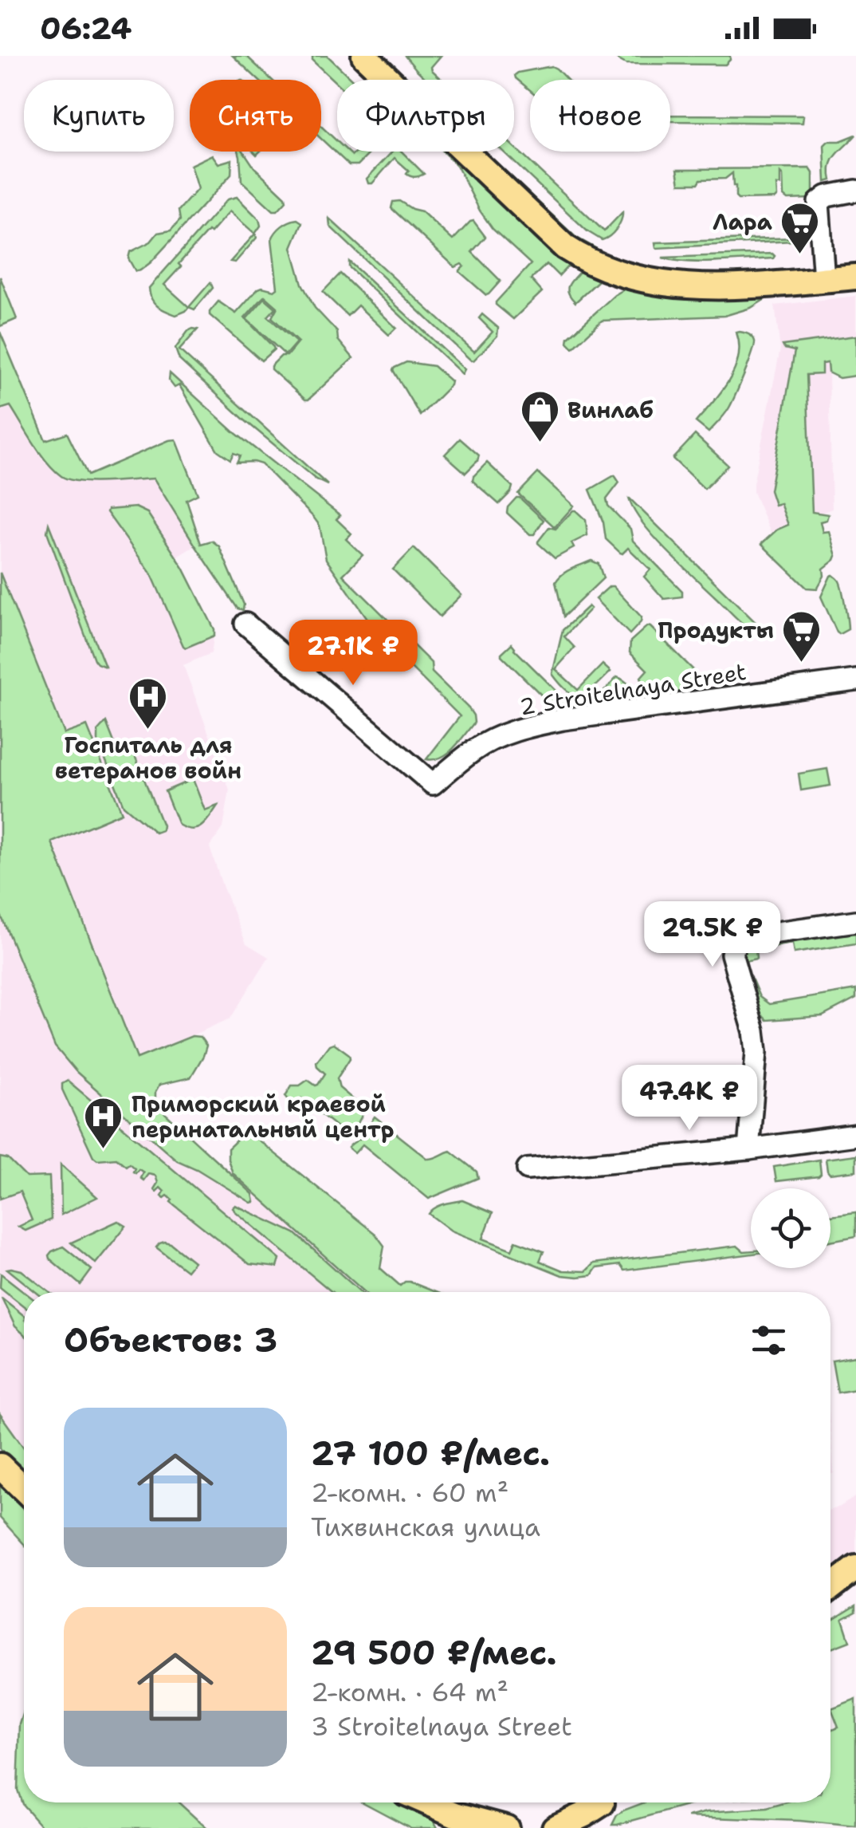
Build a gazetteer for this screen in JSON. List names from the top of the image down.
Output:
{
  "streets": {
    "street": ["2 Stroitelnaya Street"]
  },
  "places": {
    "supermarket": ["Лара", "Продукты"],
    "shop": ["Винлаб"],
    "hospital": ["Госпиталь для ветеранов войн", "Приморский краевой перинатальный центр"]
  },
  "page": {
    "status": "06:24",
    "chip": [
      "Купить",
      "Снять",
      "Фильтры",
      "Новое"
    ],
    "price": ["27.1K ₽", "29.5K ₽", "47.4K ₽"],
    "heading": "Объектов: 3",
    "list": [
      {
        "name": "27 100 ₽/мес.",
        "note": "2-комн. · 60 m² · Тихвинская улица"
      },
      {
        "name": "29 500 ₽/мес.",
        "note": "2-комн. · 64 m² · 3 Stroitelnaya Street"
      }
    ]
  }
}
